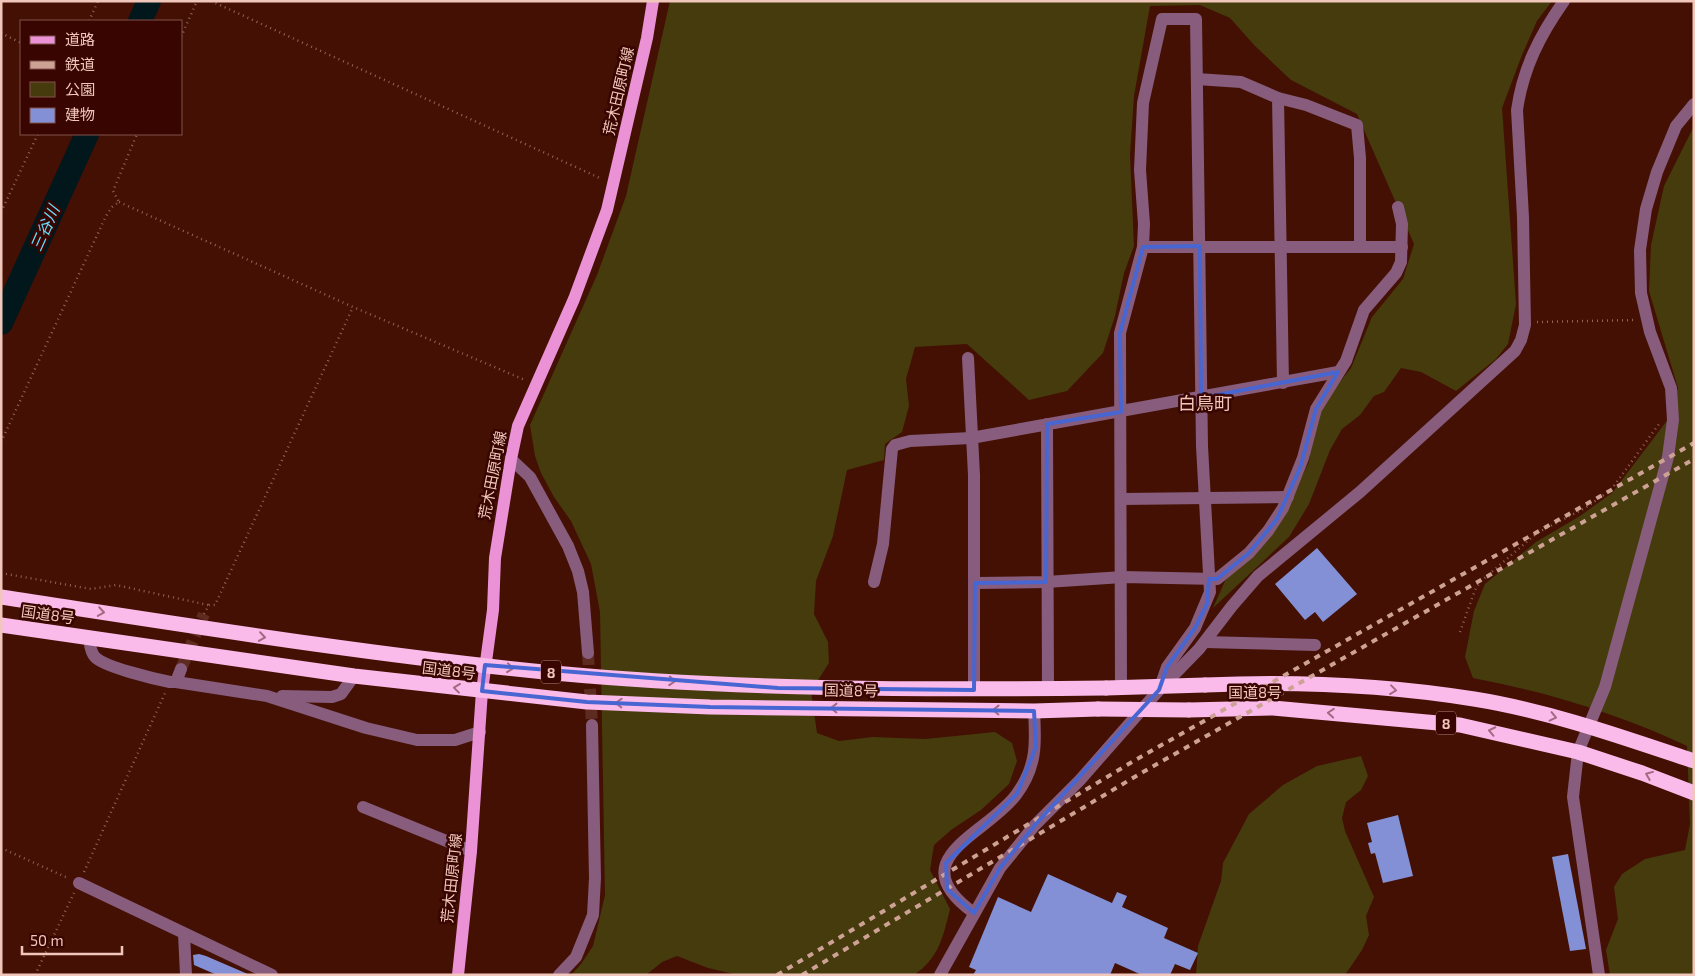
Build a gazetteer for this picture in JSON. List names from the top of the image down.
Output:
{
  "streets": {
    "highway": ["国道8号", "8"],
    "main road": ["荒木田原町線"]
  },
  "crossings": [
    ["荒木田原町線", "国道8号"]
  ],
  "districts": ["白鳥町"],
  "water": ["三谷川"],
  "legend": [
    "道路",
    "鉄道",
    "公園",
    "建物"
  ],
  "scale_bar": "50 m"
}
